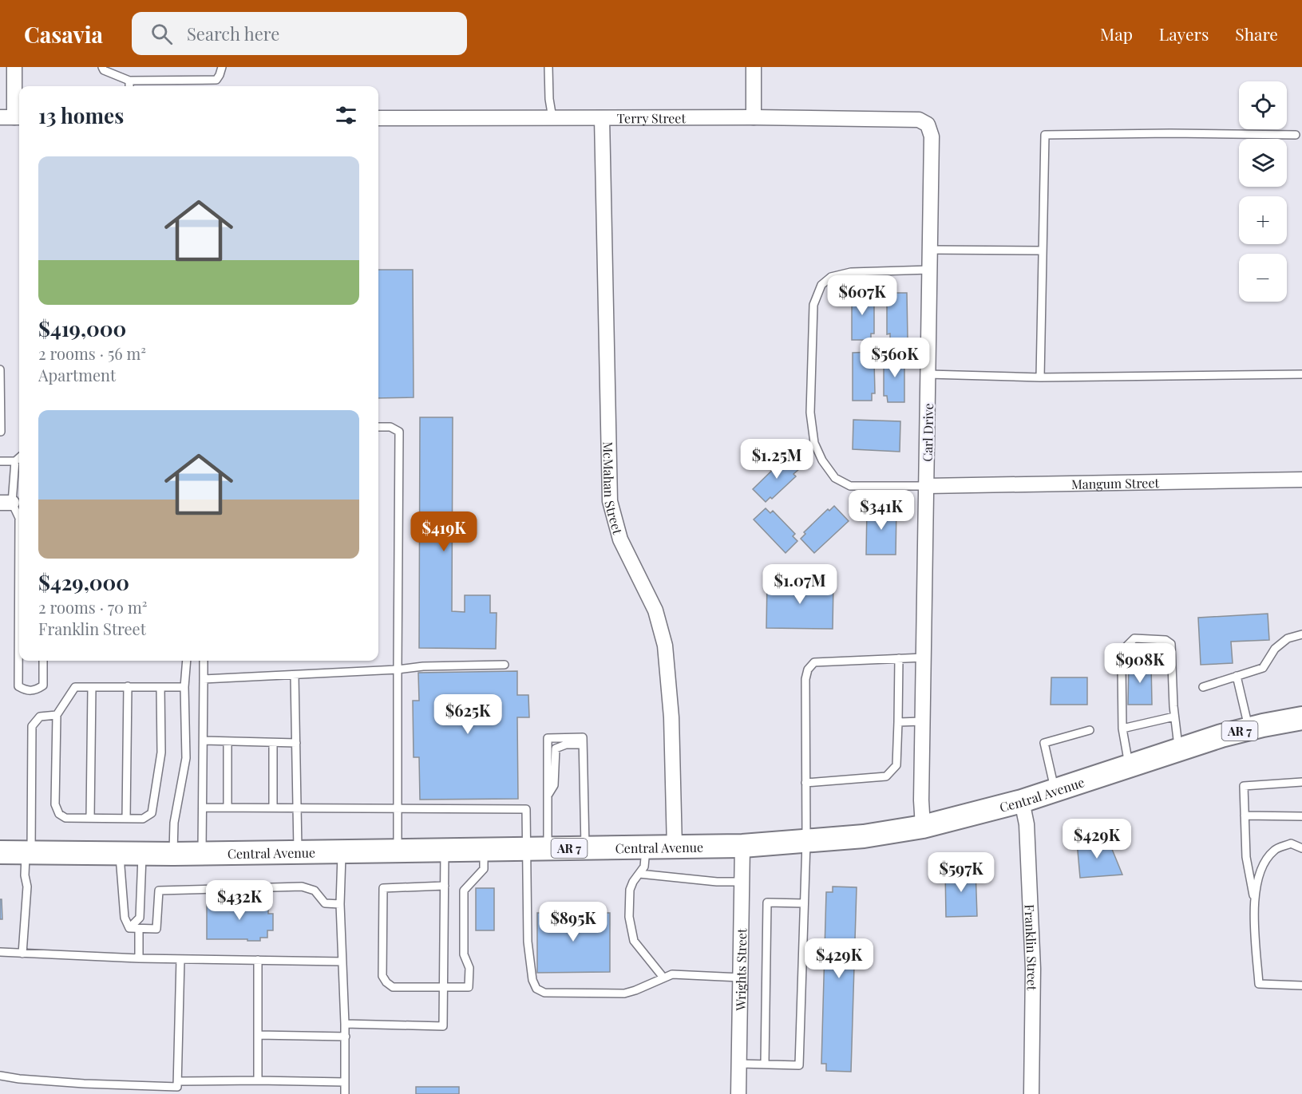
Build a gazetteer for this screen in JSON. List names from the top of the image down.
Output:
{
  "streets": {
    "main road": ["AR 7", "Central Avenue"],
    "street": [
      "Terry Street",
      "Carl Drive",
      "Mangum Street",
      "McMahan Street",
      "Franklin Street",
      "Wrights Street"
    ]
  },
  "crossings": [
    ["Terry Street", "Carl Drive"],
    ["Terry Street", "McMahan Street"],
    ["Carl Drive", "Mangum Street"],
    ["Carl Drive", "Central Avenue"],
    ["McMahan Street", "Central Avenue"],
    ["Central Avenue", "Franklin Street"],
    ["Central Avenue", "Wrights Street"]
  ],
  "page": {
    "header": "Casavia",
    "search": "Search here",
    "nav": ["Map", "Layers", "Share"],
    "map_buttons": ["+", "−"],
    "heading": "13 homes",
    "list": [
      {
        "name": "$419,000",
        "note": "2 rooms · 56 m² · Apartment"
      },
      {
        "name": "$429,000",
        "note": "2 rooms · 70 m² · Franklin Street"
      }
    ],
    "price": [
      "$607K",
      "$560K",
      "$1.25M",
      "$341K",
      "$419K",
      "$1.07M",
      "$908K",
      "$625K",
      "$429K",
      "$597K",
      "$432K",
      "$895K",
      "$429K"
    ]
  }
}
